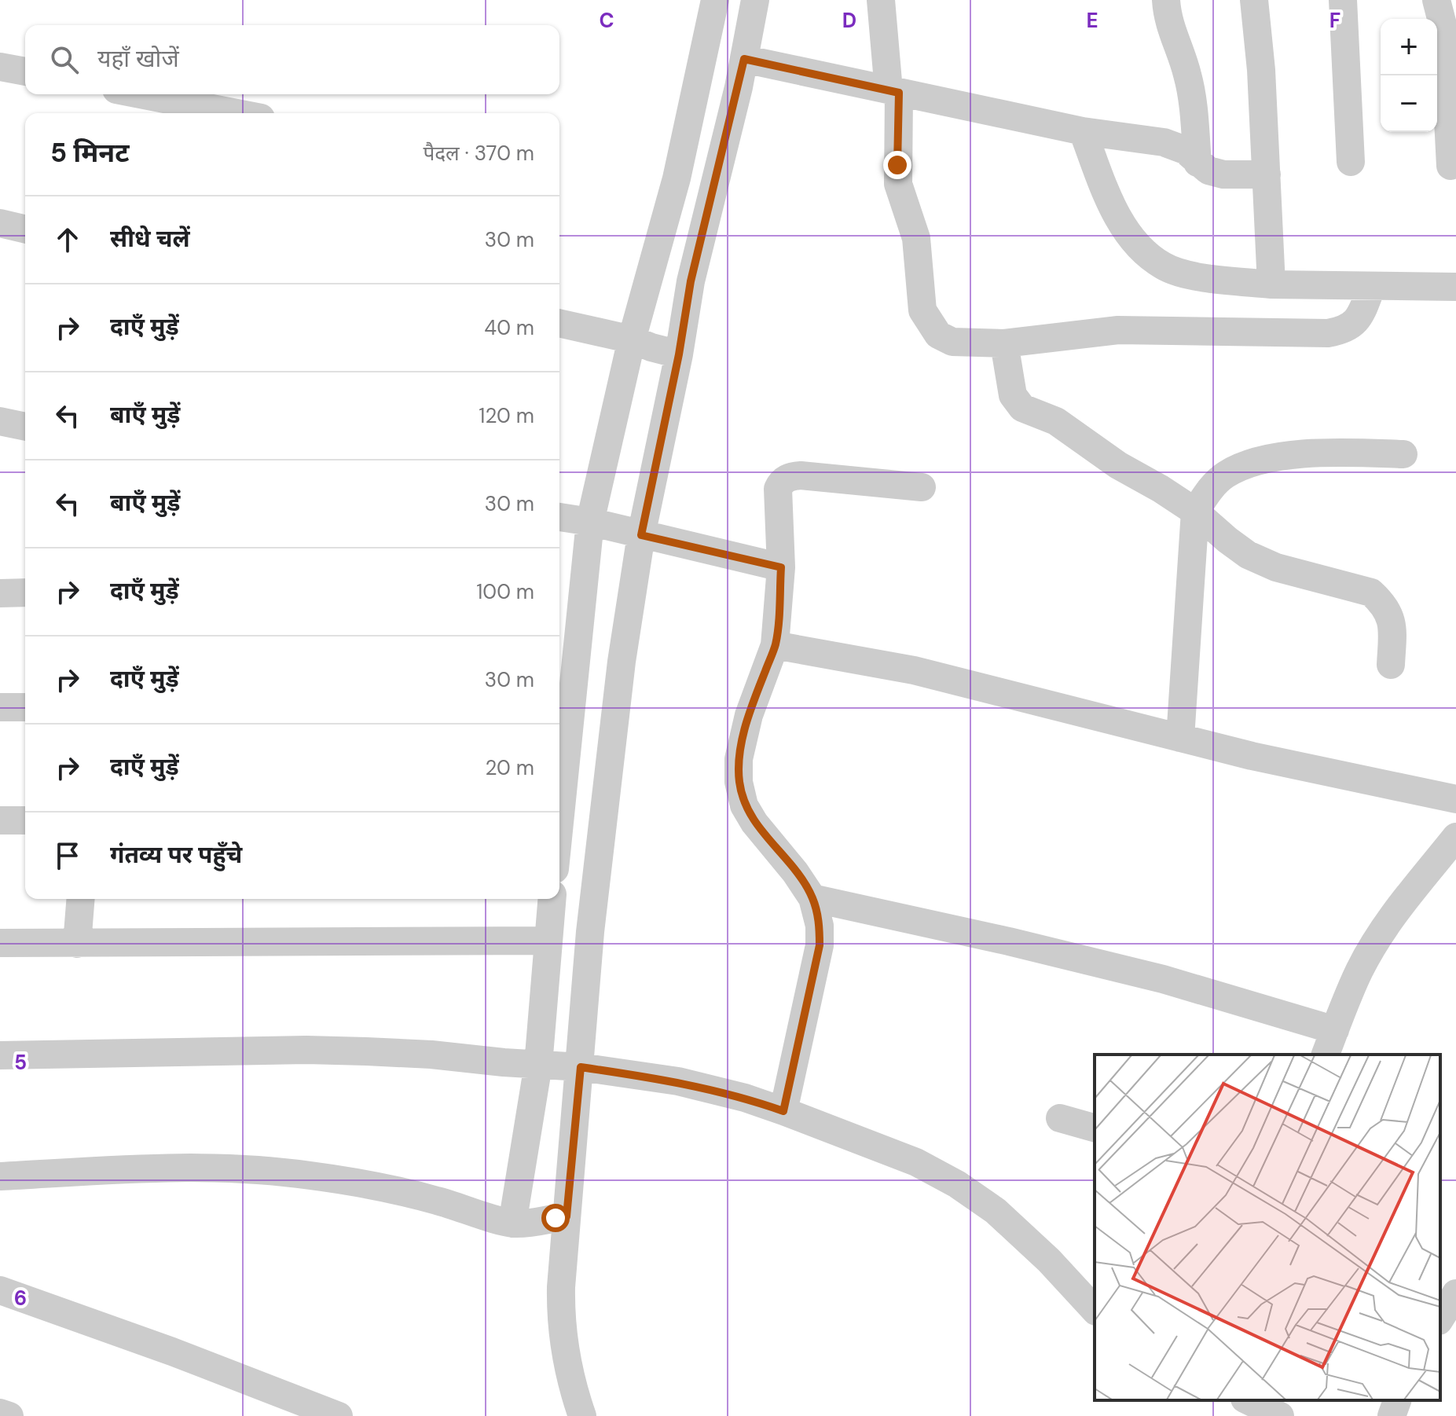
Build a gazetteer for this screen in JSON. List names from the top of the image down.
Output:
{
  "page": {
    "map_buttons": ["+", "−"],
    "search": "यहाँ खोजें",
    "heading": ["5 मिनट", "पैदल · 370 m"],
    "list": [
      ["सीधे चलें", "30 m"],
      ["दाएँ मुड़ें", "40 m"],
      ["बाएँ मुड़ें", "120 m"],
      ["बाएँ मुड़ें", "30 m"],
      ["दाएँ मुड़ें", "100 m"],
      ["दाएँ मुड़ें", "30 m"],
      ["दाएँ मुड़ें", "20 m"],
      "गंतव्य पर पहुँचे"
    ]
  },
  "grid": {
    "columns": [
      "C",
      "D",
      "E",
      "F"
    ],
    "rows": ["5", "6"]
  }
}
